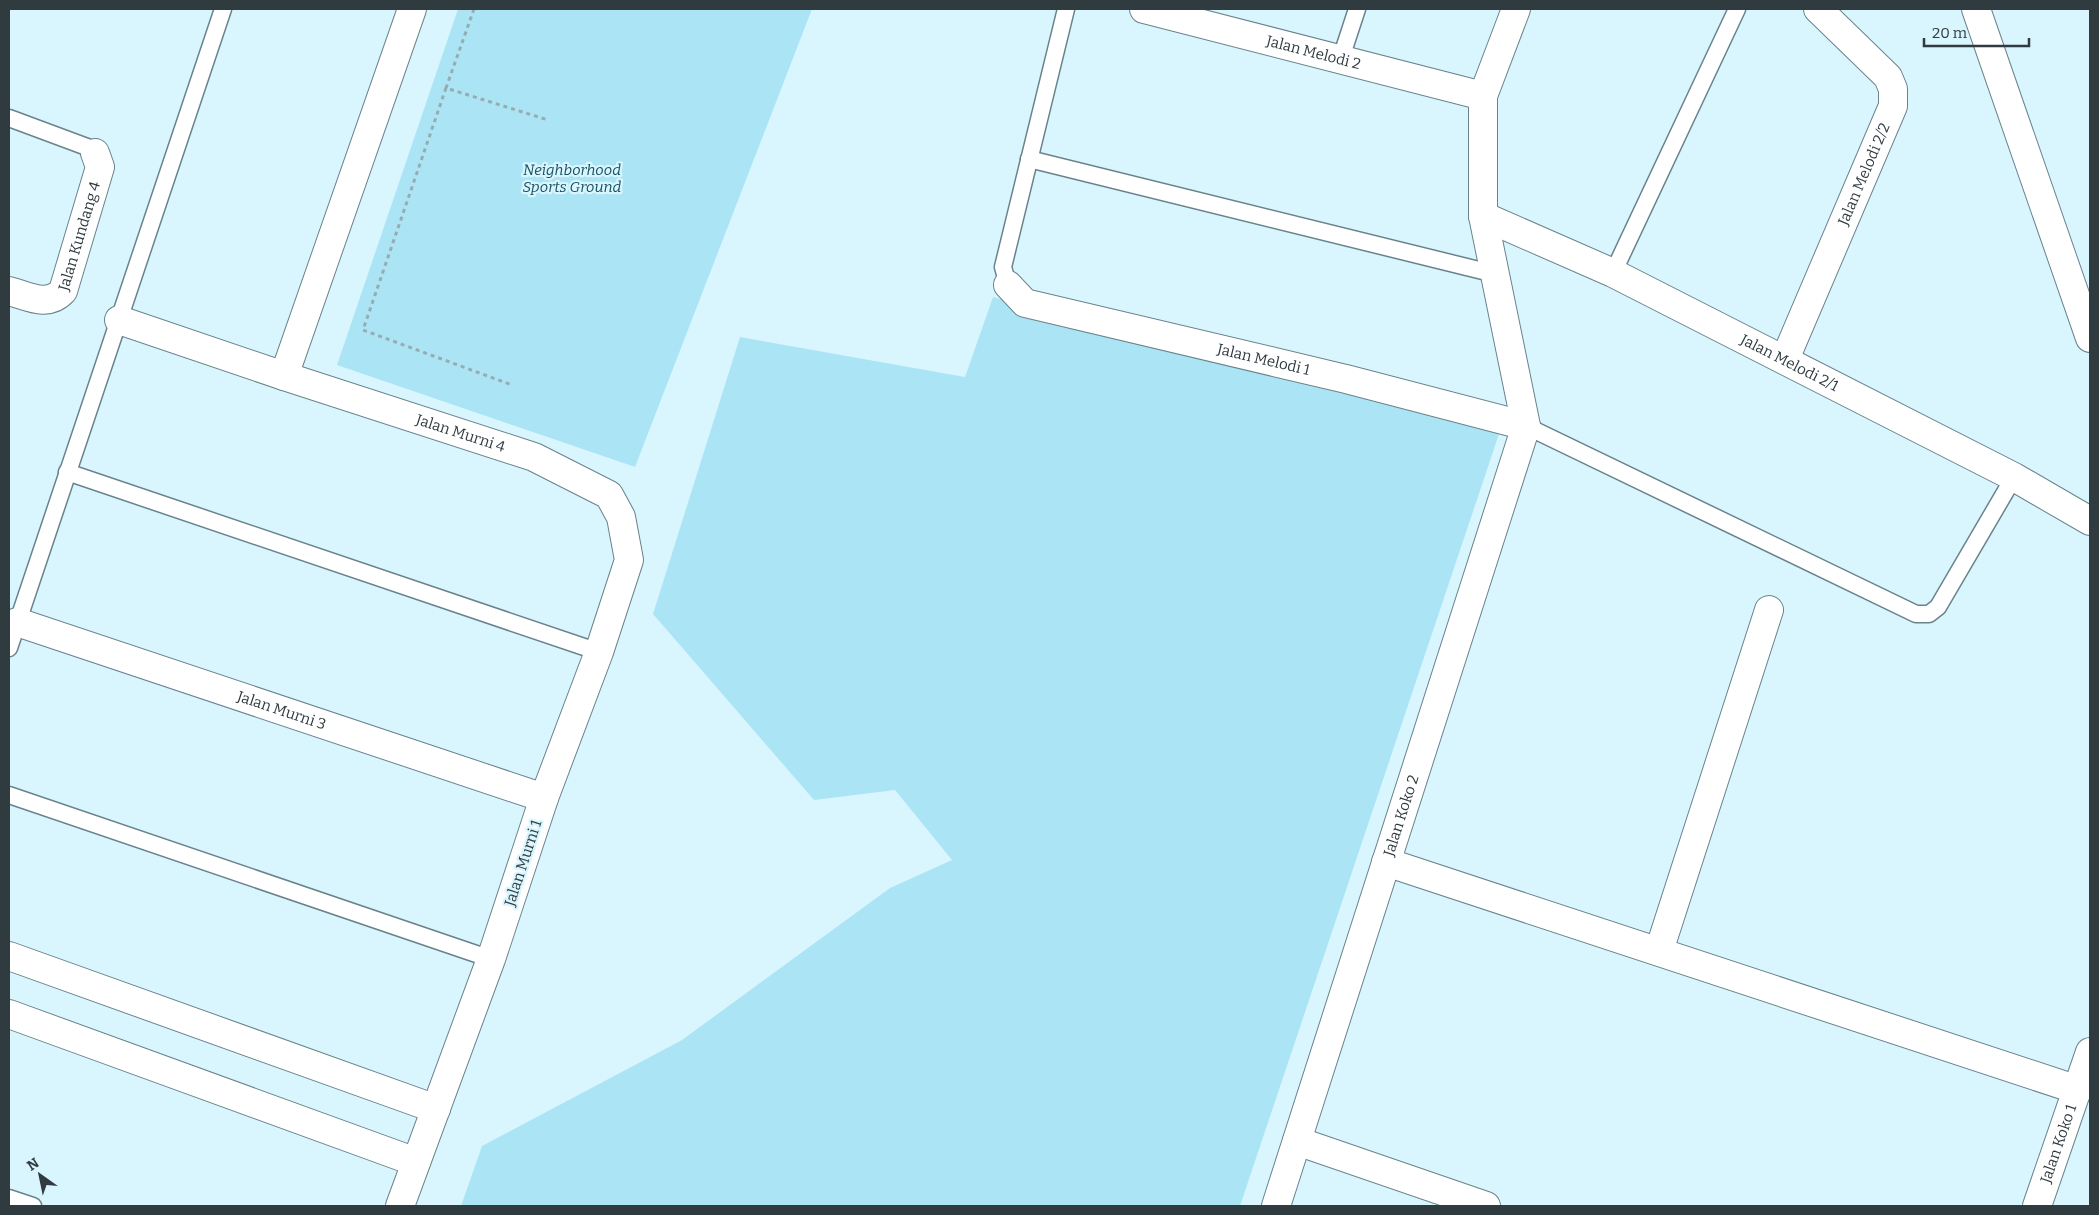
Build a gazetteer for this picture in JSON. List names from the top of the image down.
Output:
{
  "streets": {
    "street": [
      "Jalan Melodi 2",
      "Jalan Melodi 2/2",
      "Jalan Kundang 4",
      "Jalan Melodi 1",
      "Jalan Melodi 2/1",
      "Jalan Murni 4",
      "Jalan Murni 3",
      "Jalan Koko 2",
      "Jalan Murni 1",
      "Jalan Koko 1"
    ]
  },
  "crossings": [
    ["Jalan Melodi 2/2", "Jalan Melodi 2/1"],
    ["Jalan Melodi 1", "Jalan Koko 2"],
    ["Jalan Murni 4", "Jalan Murni 1"],
    ["Jalan Murni 3", "Jalan Murni 1"]
  ],
  "parks": ["Neighborhood Sports Ground"],
  "scale_bar": "20 m",
  "north": "top left"
}
